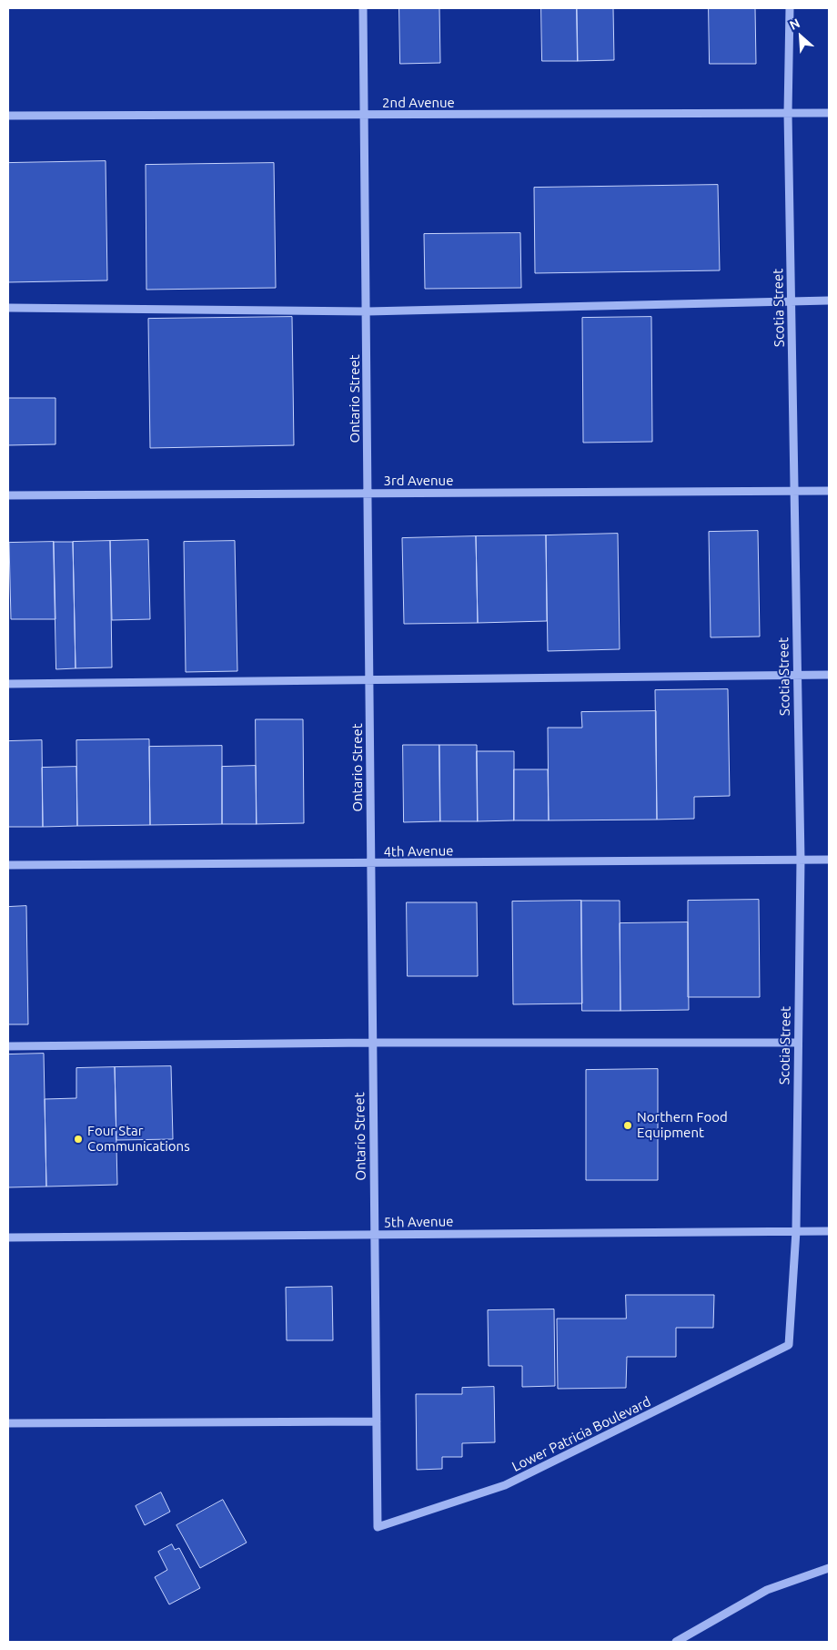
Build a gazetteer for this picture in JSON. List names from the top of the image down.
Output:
{
  "streets": {
    "street": [
      "2nd Avenue",
      "Scotia Street",
      "Ontario Street",
      "3rd Avenue",
      "4th Avenue",
      "5th Avenue",
      "Lower Patricia Boulevard"
    ]
  },
  "crossings": [
    ["2nd Avenue", "Scotia Street"],
    ["2nd Avenue", "Ontario Street"],
    ["Scotia Street", "3rd Avenue"],
    ["Scotia Street", "4th Avenue"],
    ["Scotia Street", "5th Avenue"],
    ["Scotia Street", "Lower Patricia Boulevard"],
    ["Ontario Street", "3rd Avenue"],
    ["Ontario Street", "4th Avenue"],
    ["Ontario Street", "5th Avenue"],
    ["Ontario Street", "Lower Patricia Boulevard"]
  ],
  "places": ["Northern Food Equipment", "Four Star Communications"],
  "north": "top left"
}
